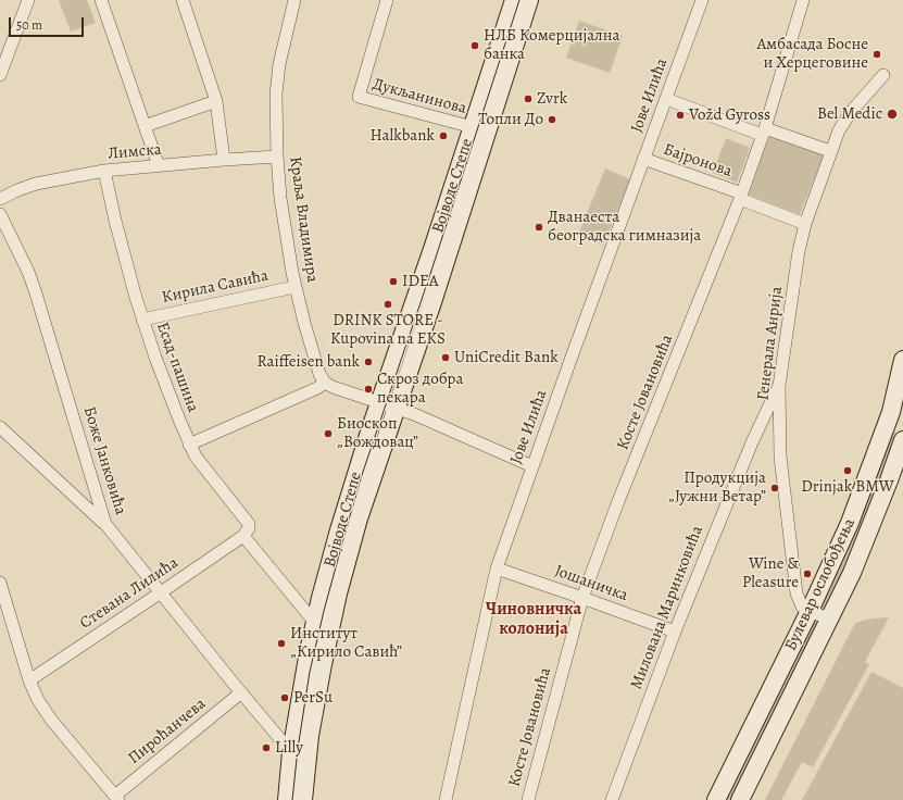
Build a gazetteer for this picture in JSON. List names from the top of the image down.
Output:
{
  "streets": {
    "main road": ["Војводе Степе", "Булевар ослобођења"],
    "street": [
      "Јове Илића",
      "Дукљанинова",
      "Лимска",
      "Бајронова",
      "Краља Владимира",
      "Кирила Савића",
      "Генерала Анрија",
      "Есад-пашина",
      "Косте Јовановића",
      "Боже Јанковића",
      "Јошаничка",
      "Стевана Лилића",
      "Милована Маринковића",
      "Пироћанчева"
    ]
  },
  "crossings": [
    ["Јове Илића", "Бајронова"],
    ["Јове Илића", "Јошаничка"],
    ["Дукљанинова", "Војводе Степе"],
    ["Лимска", "Краља Владимира"],
    ["Лимска", "Есад-пашина"],
    ["Бајронова", "Генерала Анрија"],
    ["Бајронова", "Косте Јовановића"],
    ["Војводе Степе", "Есад-пашина"],
    ["Војводе Степе", "Боже Јанковића"],
    ["Краља Владимира", "Кирила Савића"],
    ["Кирила Савића", "Есад-пашина"],
    ["Генерала Анрија", "Булевар ослобођења"],
    ["Генерала Анрија", "Милована Маринковића"],
    ["Есад-пашина", "Стевана Лилића"],
    ["Косте Јовановића", "Јошаничка"],
    ["Боже Јанковића", "Стевана Лилића"],
    ["Боже Јанковића", "Пироћанчева"],
    ["Јошаничка", "Милована Маринковића"]
  ],
  "districts": ["Чиновничка колонија"],
  "places": [
    "НЛБ Комерцијална банка",
    "Амбасада Босне и Херцеговине",
    "Zvrk",
    "Bel Medic",
    "Vožd Gyross",
    "Топли До",
    "Halkbank",
    "Дванаеста београдска гимназија",
    "IDEA",
    "DRINK STORE - Kupovina na EKS",
    "UniCredit Bank",
    "Raiffeisen bank",
    "Скроз добра пекара",
    "Биоскоп „Вождовац”",
    "Drinjak BMW",
    "Продукција „Јужни Ветар”",
    "Wine & Pleasure",
    "Институт „Кирило Савић”",
    "PerSu",
    "Lilly"
  ],
  "scale_bar": "50 m"
}
